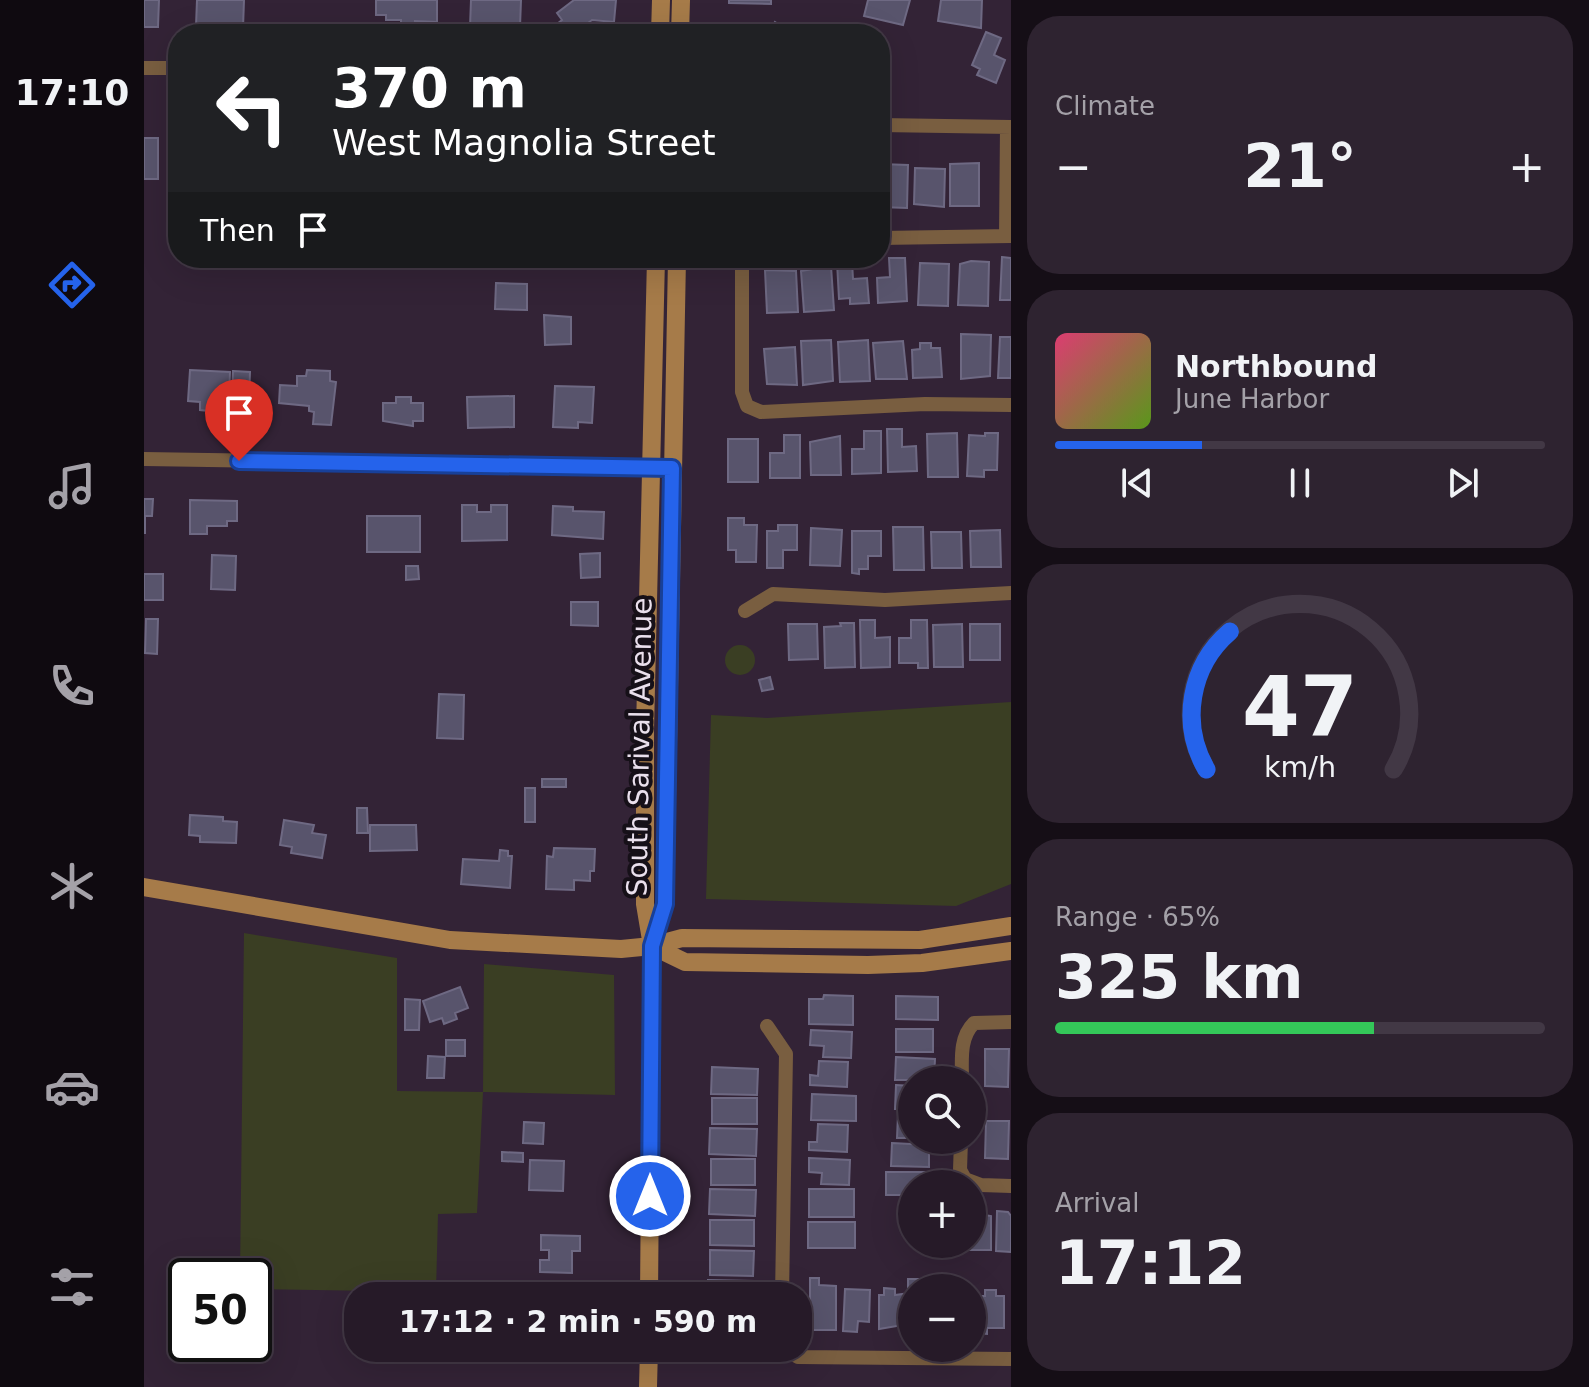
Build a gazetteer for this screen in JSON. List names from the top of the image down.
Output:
{
  "streets": {
    "main road": ["South Sarival Avenue"]
  },
  "page": {
    "tabs": "17:10",
    "tile": [
      "Climate",
      ["Range · 65%", "325 km"],
      ["Arrival", "17:12"]
    ],
    "turn": ["370 m", "West Magnolia Street"],
    "heat": ["−", "21°", "+"],
    "then": "Then",
    "song": ["Northbound", "June Harbor"],
    "map_buttons": ["+", "−"],
    "limit": "50",
    "trip": "17:12 · 2 min · 590 m",
    "gauge": ["47", "km/h"]
  }
}
